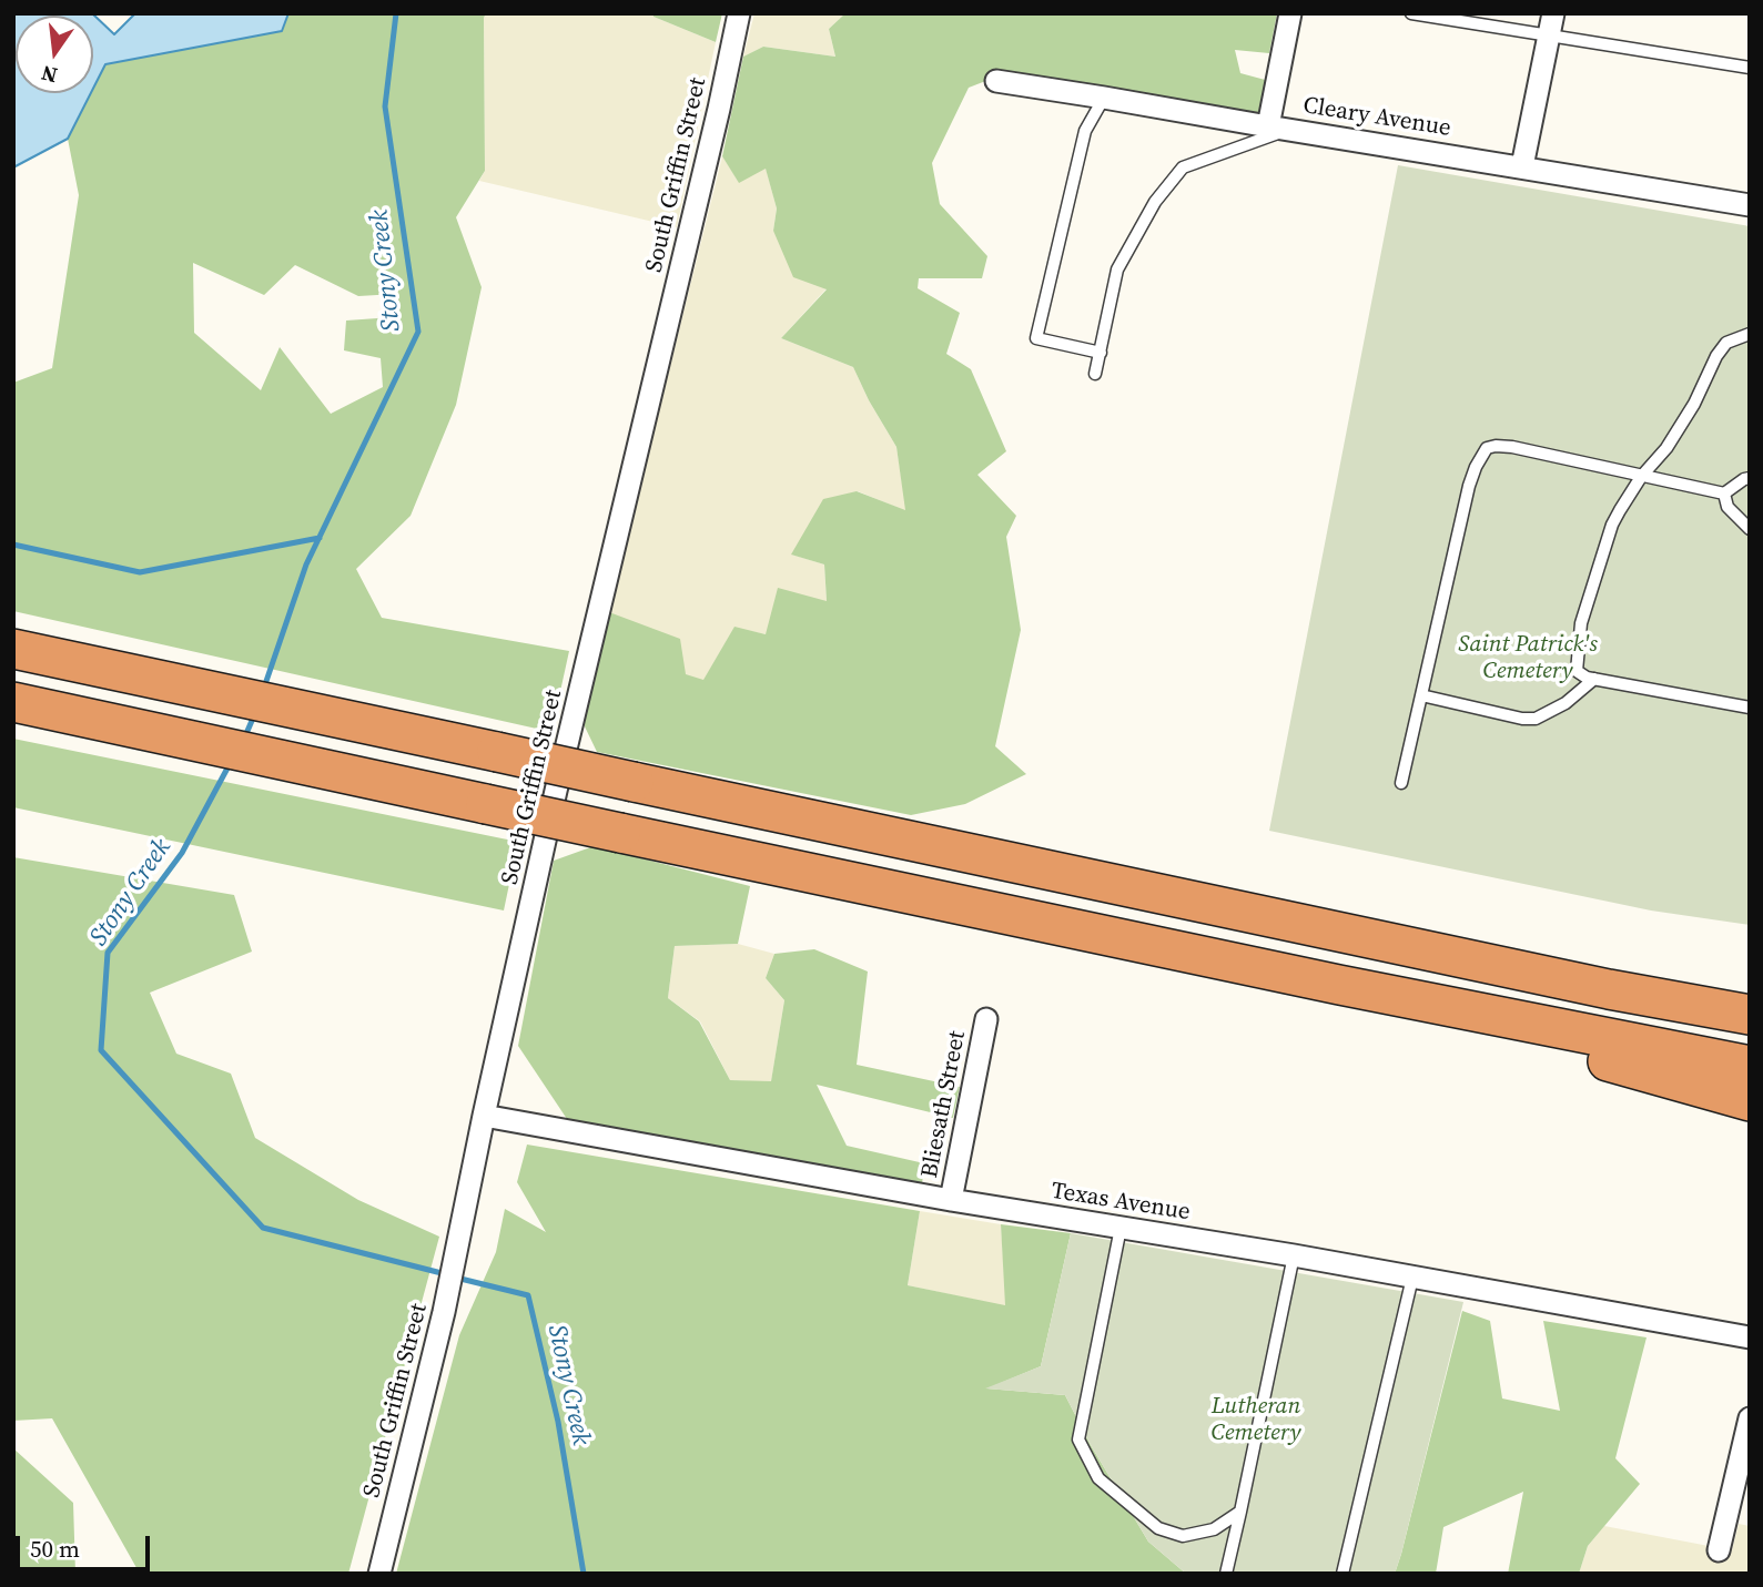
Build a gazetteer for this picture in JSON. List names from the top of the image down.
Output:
{
  "streets": {
    "street": [
      "Cleary Avenue",
      "South Griffin Street",
      "Bliesath Street",
      "Texas Avenue"
    ]
  },
  "crossings": [
    ["South Griffin Street", "Texas Avenue"],
    ["Bliesath Street", "Texas Avenue"]
  ],
  "water": ["Stony Creek"],
  "parks": ["Saint Patrick's Cemetery", "Lutheran Cemetery"],
  "scale_bar": "50 m",
  "north": "bottom"
}
